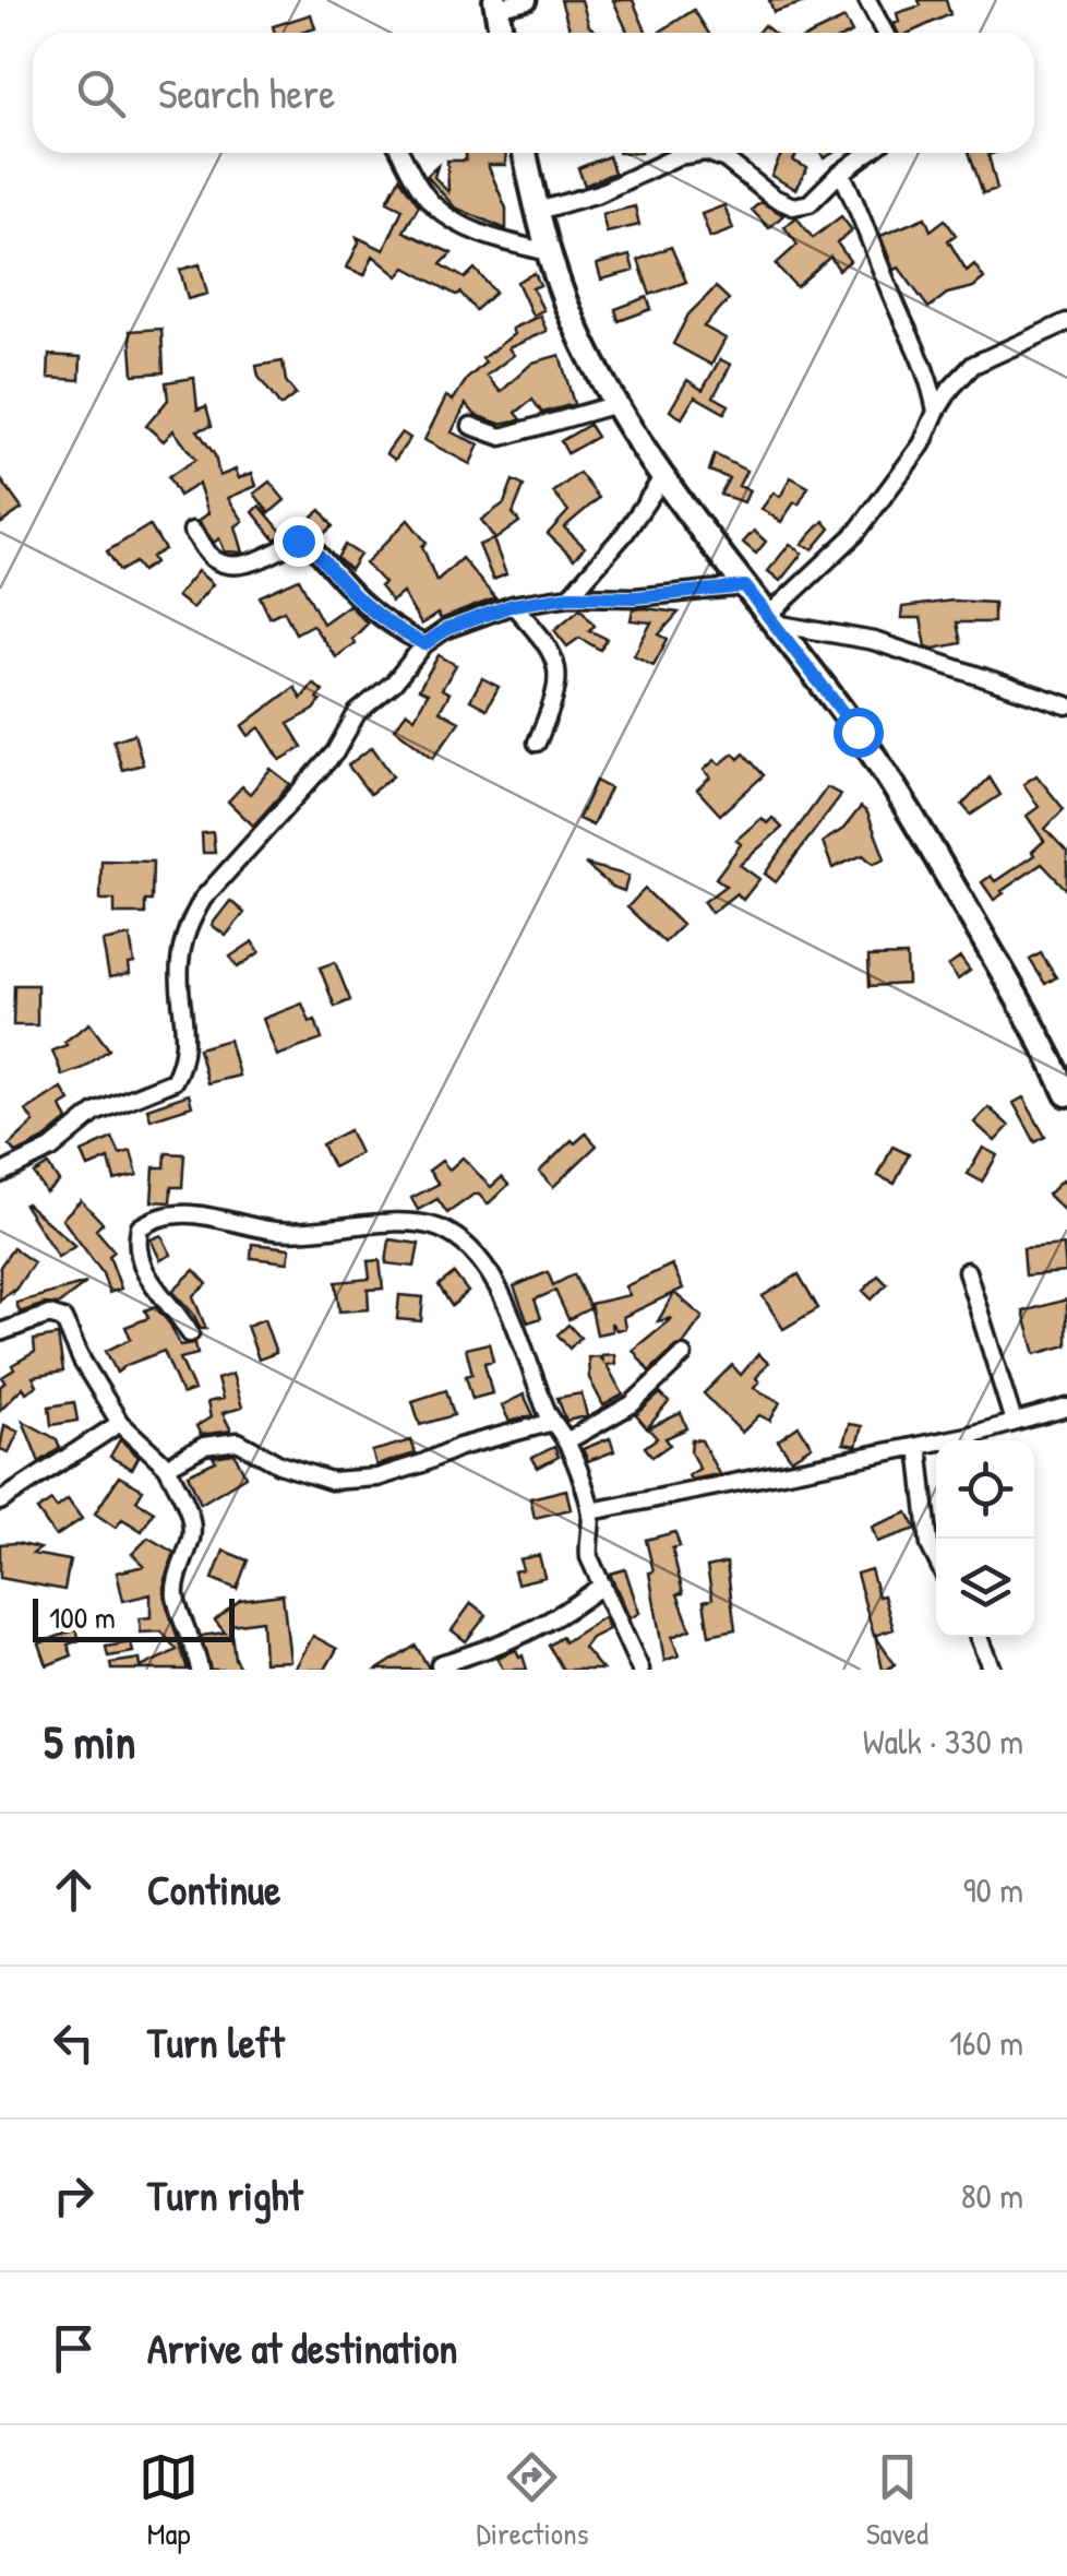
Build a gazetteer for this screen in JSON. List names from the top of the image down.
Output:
{
  "scale_bar": "100 m",
  "page": {
    "search": "Search here",
    "scale": "100 m",
    "heading": ["5 min", "Walk · 330 m"],
    "list": [
      ["Continue", "90 m"],
      ["Turn left", "160 m"],
      ["Turn right", "80 m"],
      "Arrive at destination"
    ],
    "nav": ["Map", "Directions", "Saved"]
  }
}
